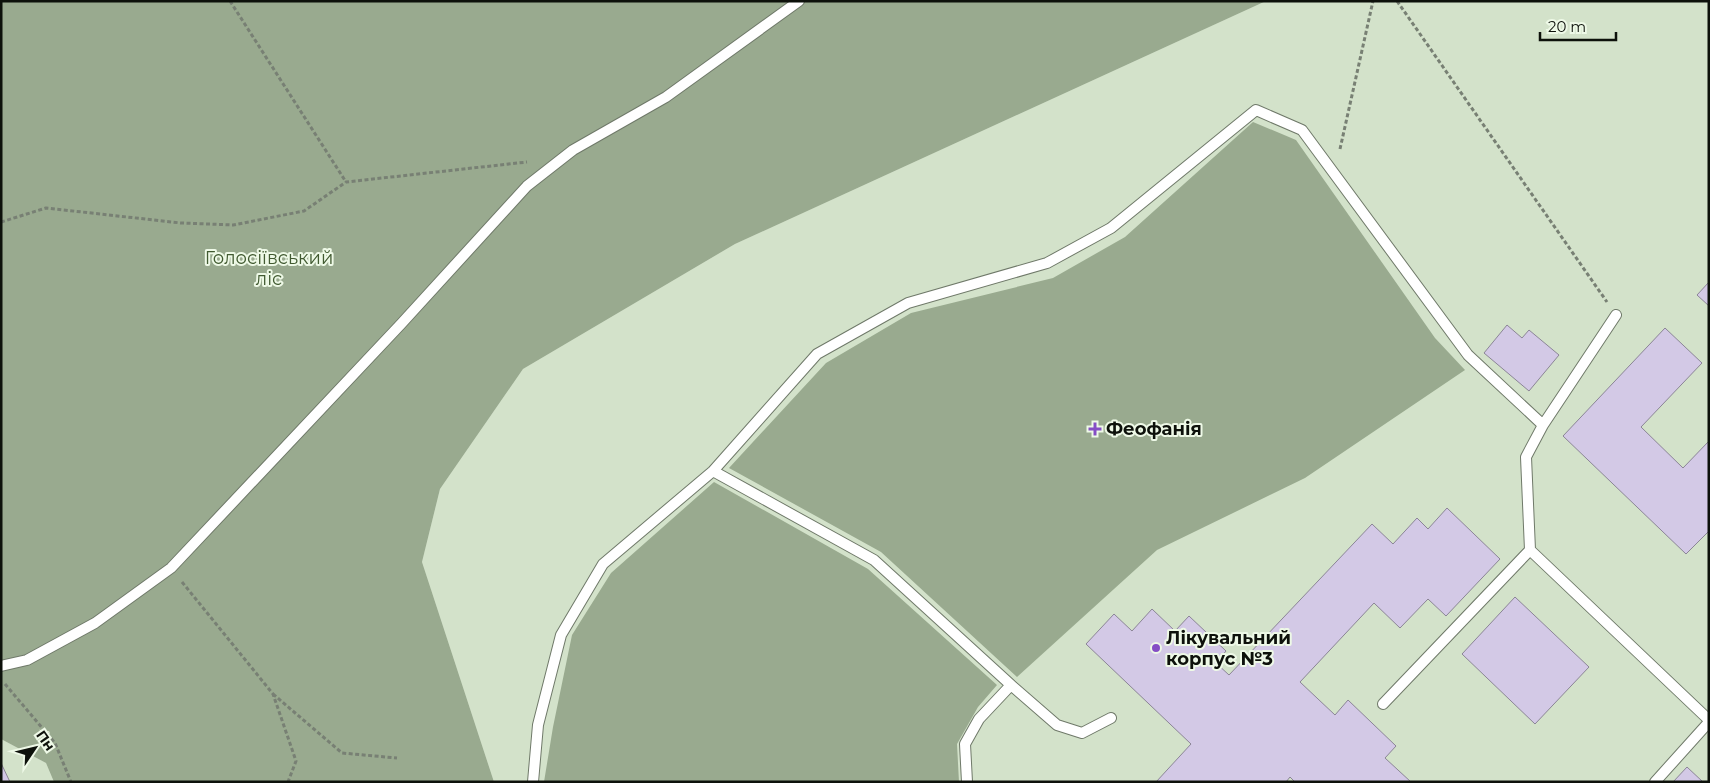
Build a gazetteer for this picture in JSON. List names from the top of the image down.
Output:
{
  "parks": ["Голосіївський ліс"],
  "places": {
    "health": ["Феофанія"],
    "other": ["Лікувальний корпус №3"]
  },
  "scale_bar": "20 m",
  "north": "top right"
}
